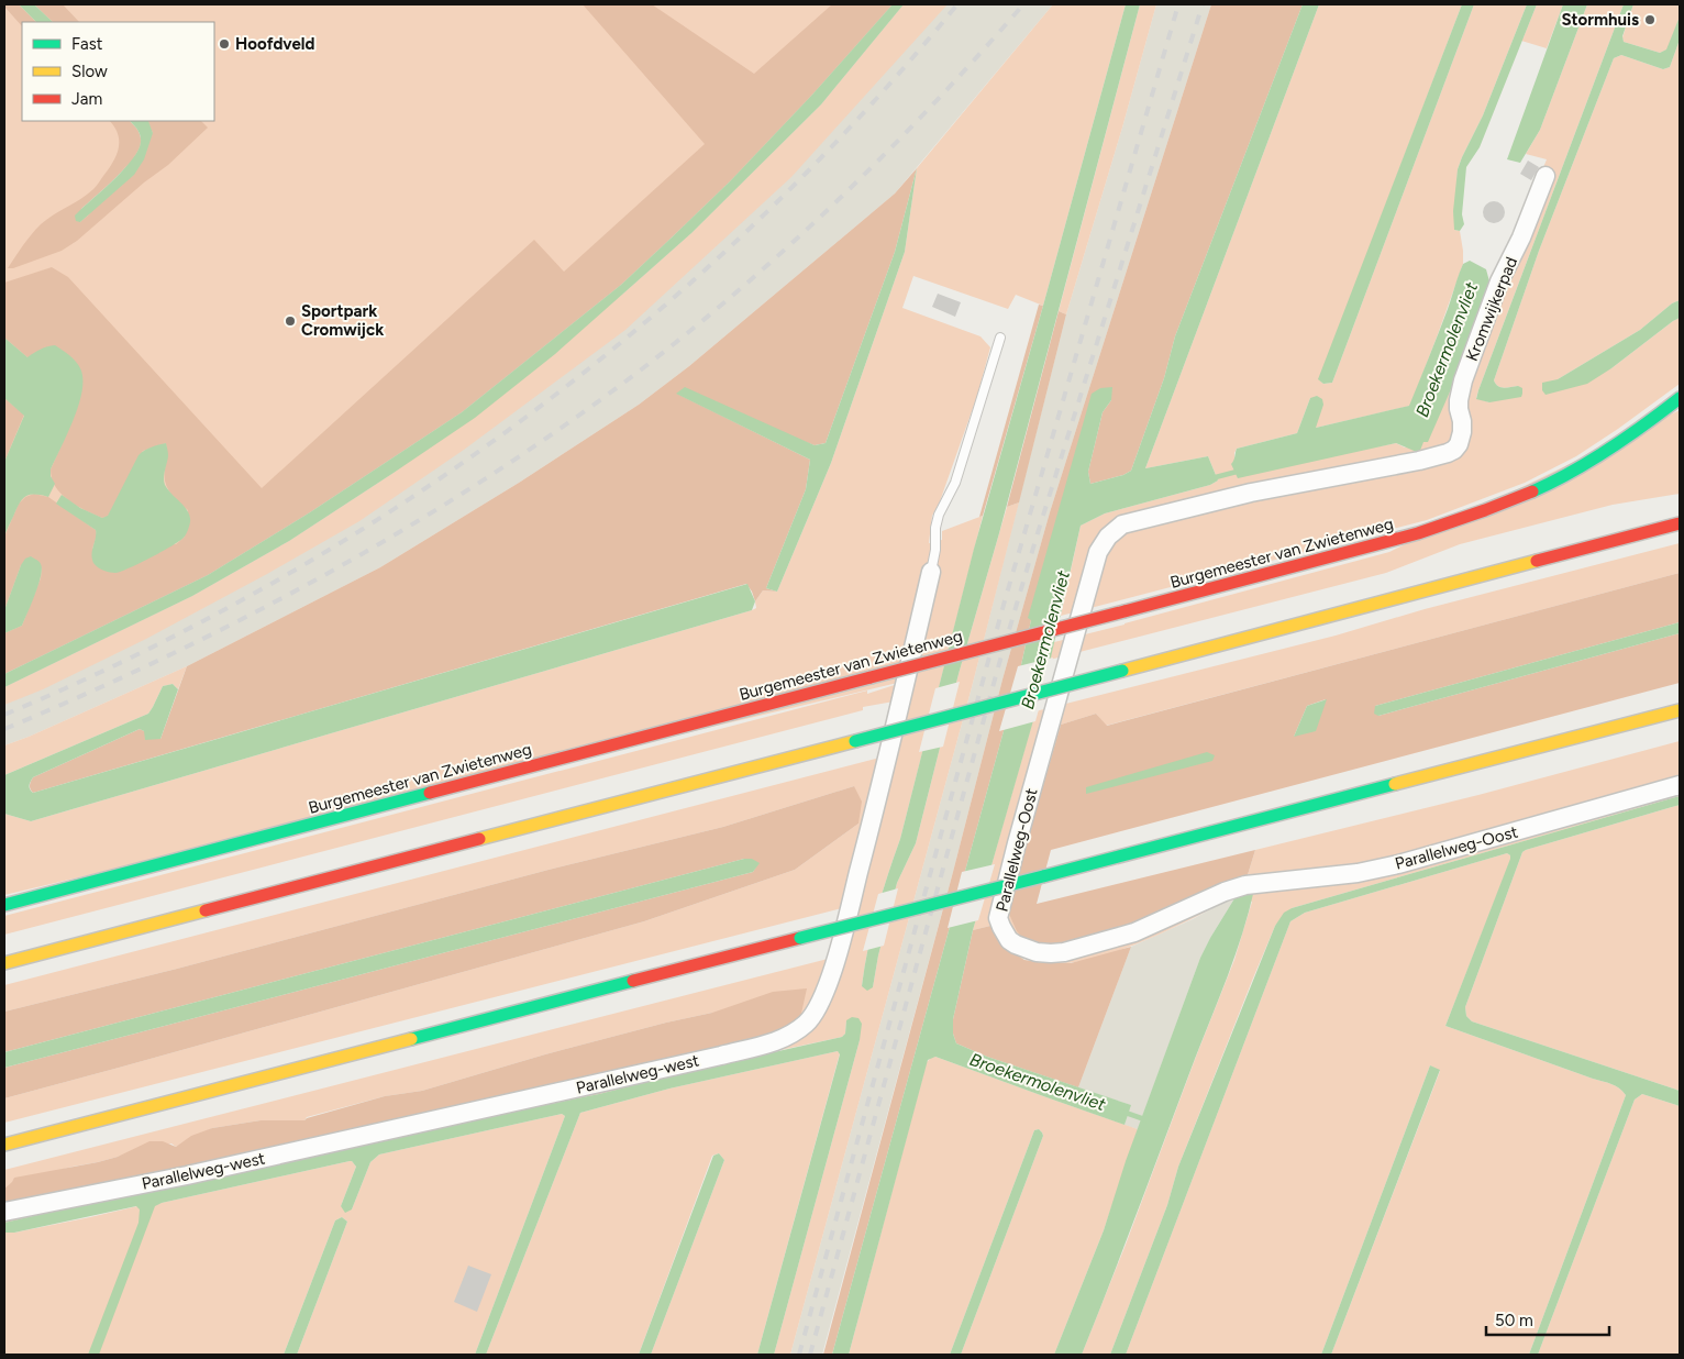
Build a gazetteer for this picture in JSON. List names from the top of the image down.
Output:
{
  "streets": {
    "main road": ["Burgemeester van Zwietenweg"],
    "street": ["Kromwijkerpad", "Parallelweg-Oost", "Parallelweg-west"]
  },
  "crossings": [
    ["Kromwijkerpad", "Parallelweg-Oost"]
  ],
  "water": ["Broekermolenvliet"],
  "places": ["Stormhuis", "Hoofdveld", "Sportpark Cromwijck"],
  "legend": ["Fast", "Slow", "Jam"],
  "scale_bar": "50 m"
}
